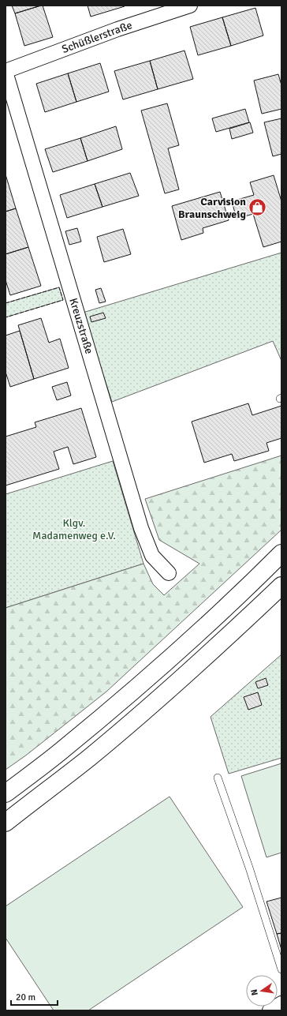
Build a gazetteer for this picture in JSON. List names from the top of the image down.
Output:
{
  "streets": {
    "street": ["Schüßlerstraße", "Kreuzstraße"]
  },
  "crossings": [
    ["Schüßlerstraße", "Kreuzstraße"]
  ],
  "parks": ["Klgv. Madamenweg e.V."],
  "places": {
    "shop": ["Carvision Braunschweig"]
  },
  "scale_bar": "20 m",
  "north": "left"
}
